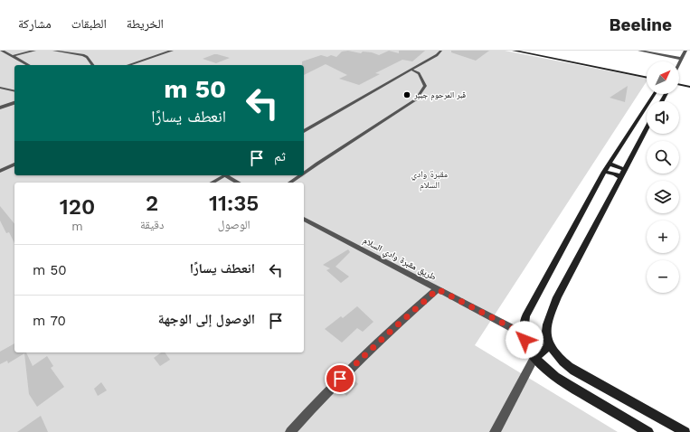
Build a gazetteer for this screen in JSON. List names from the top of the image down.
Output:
{
  "streets": {
    "street": ["طريق مقبرة وادي السلام"]
  },
  "parks": ["مقبرة وادي السلام"],
  "places": ["قبر المرحوم جبير"],
  "north": "top right",
  "page": {
    "header": "Beeline",
    "nav": ["الخريطة", "الطبقات", "مشاركة"],
    "map_buttons": ["+", "−"],
    "turn": ["50 m", "انعطف يسارًا"],
    "then": "ثم",
    "eta": [
      "11:35",
      "الوصول",
      "2",
      "دقيقة",
      "120",
      "m"
    ],
    "list": [
      {
        "name": "انعطف يسارًا",
        "value": "50 m"
      },
      {
        "name": "الوصول إلى الوجهة",
        "value": "70 m"
      }
    ]
  }
}
